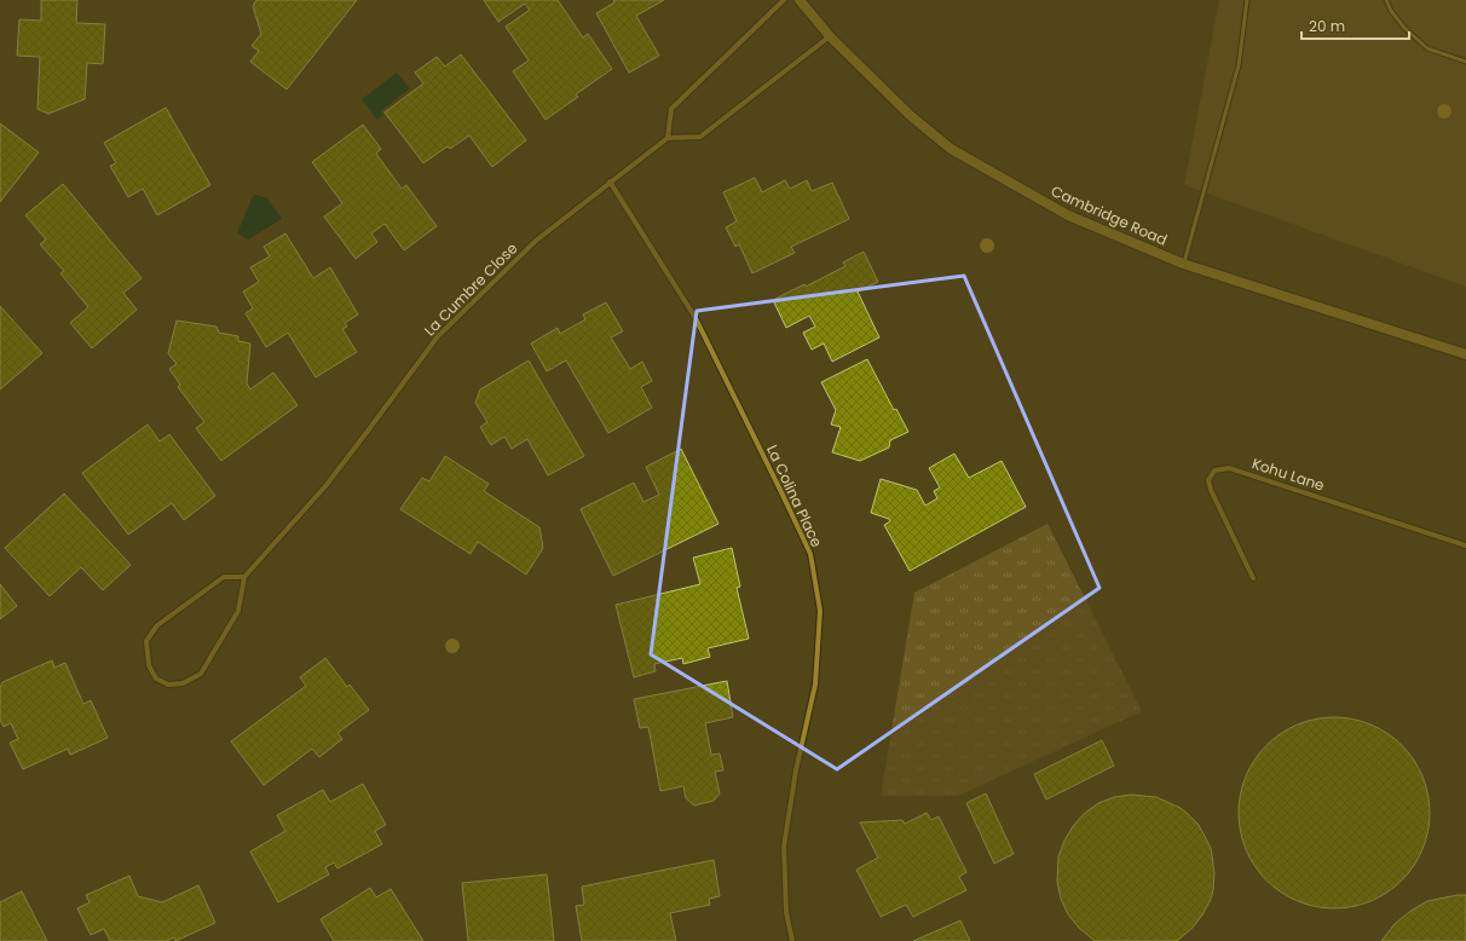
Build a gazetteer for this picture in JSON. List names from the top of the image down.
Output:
{
  "streets": {
    "main road": ["Cambridge Road"],
    "street": ["La Cumbre Close", "Kohu Lane", "La Colina Place"]
  },
  "crossings": [
    ["La Cumbre Close", "La Colina Place"]
  ],
  "scale_bar": "20 m"
}
